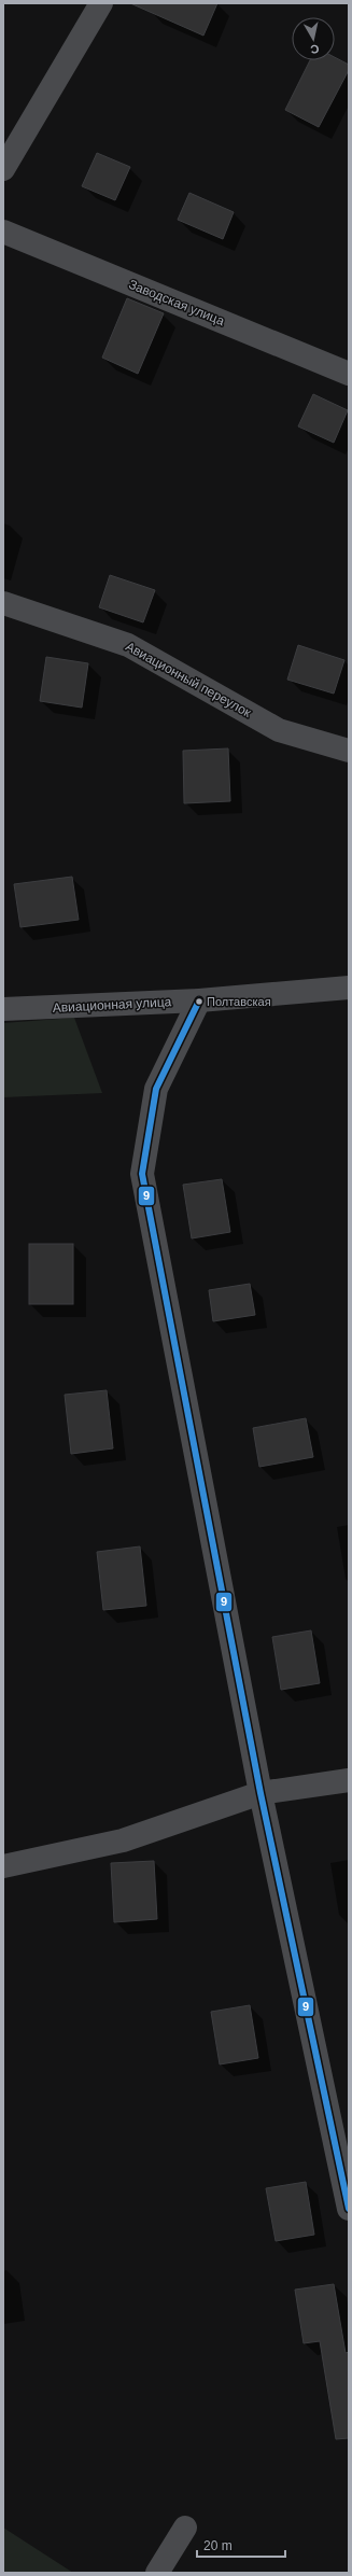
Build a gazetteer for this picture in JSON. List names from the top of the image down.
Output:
{
  "streets": {
    "street": ["Заводская улица", "Авиационный переулок", "Авиационная улица"]
  },
  "places": ["Полтавская"],
  "lines": ["transit line 9"],
  "scale_bar": "20 m",
  "north": "bottom"
}
